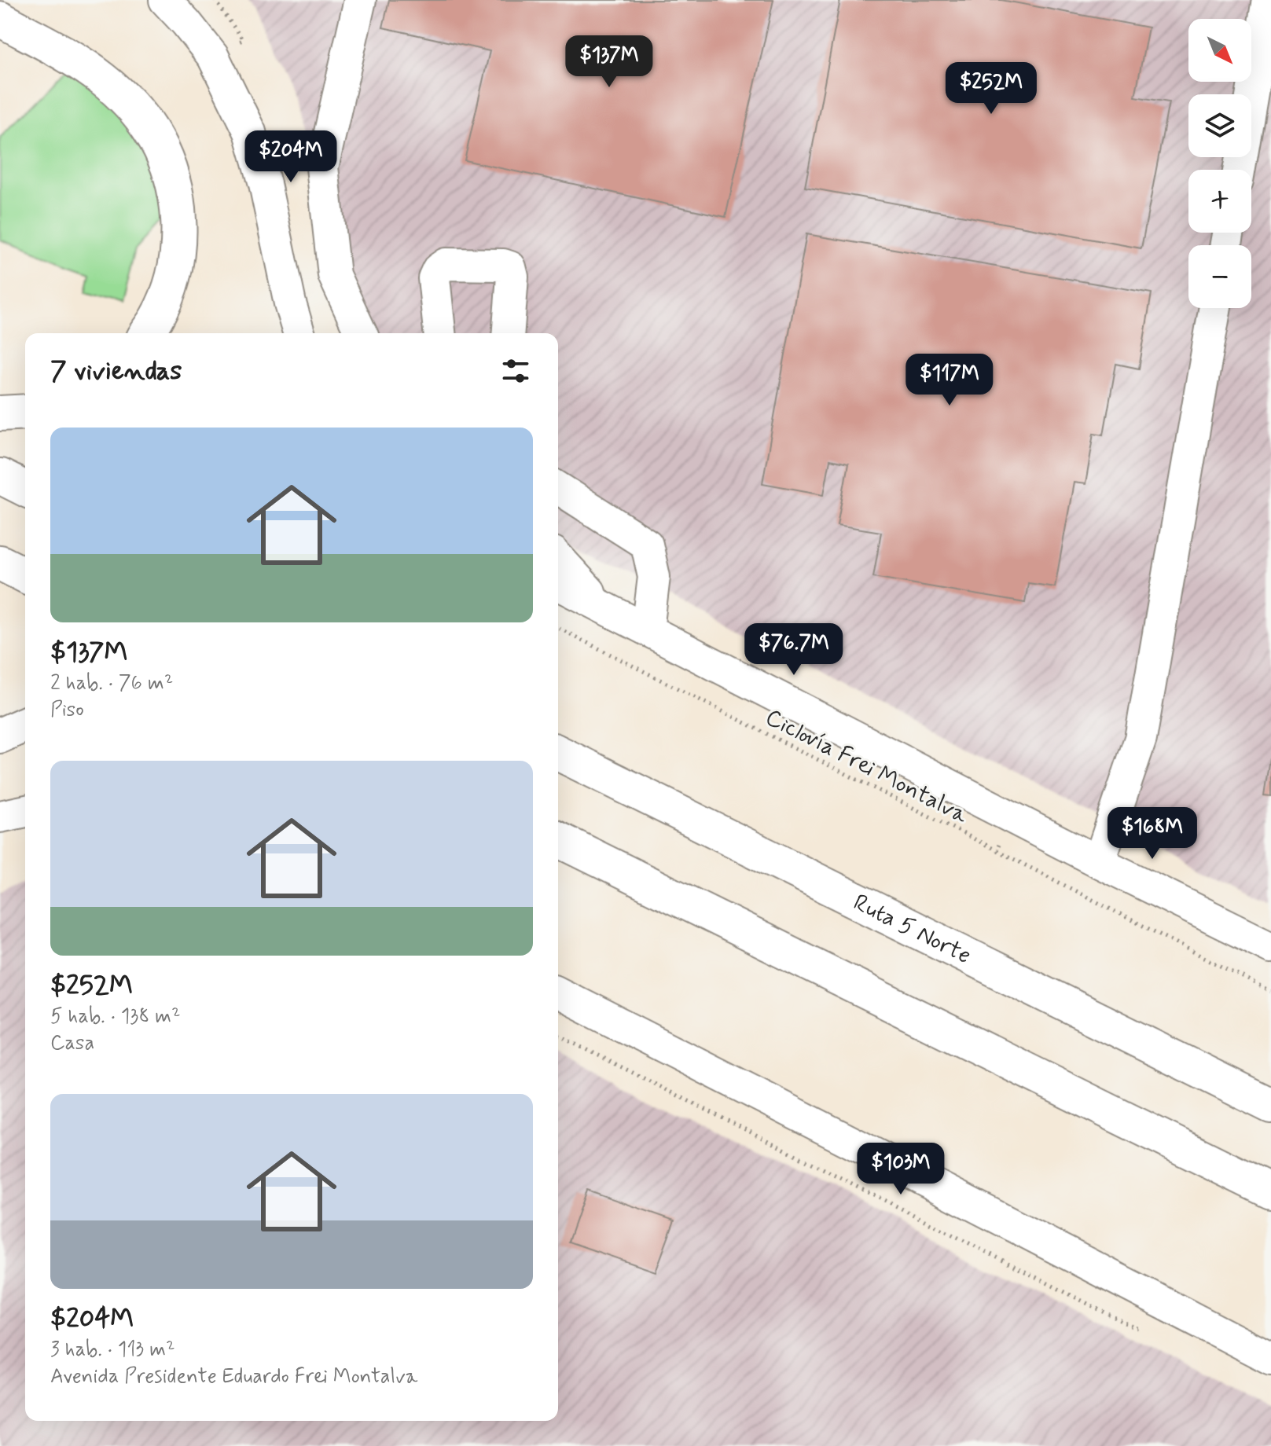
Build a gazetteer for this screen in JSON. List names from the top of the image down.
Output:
{
  "streets": {
    "highway": ["Ruta 5 Norte"],
    "path": ["Ciclovía Frei Montalva"]
  },
  "north": "bottom right",
  "page": {
    "map_buttons": ["+", "−"],
    "price": [
      "$137M",
      "$252M",
      "$204M",
      "$117M",
      "$76.7M",
      "$168M",
      "$103M"
    ],
    "heading": "7 viviendas",
    "list": [
      {
        "name": "$137M",
        "note": "2 hab. · 76 m² · Piso"
      },
      {
        "name": "$252M",
        "note": "5 hab. · 138 m² · Casa"
      },
      {
        "name": "$204M",
        "note": "3 hab. · 113 m² · Avenida Presidente Eduardo Frei Montalva"
      }
    ]
  }
}
